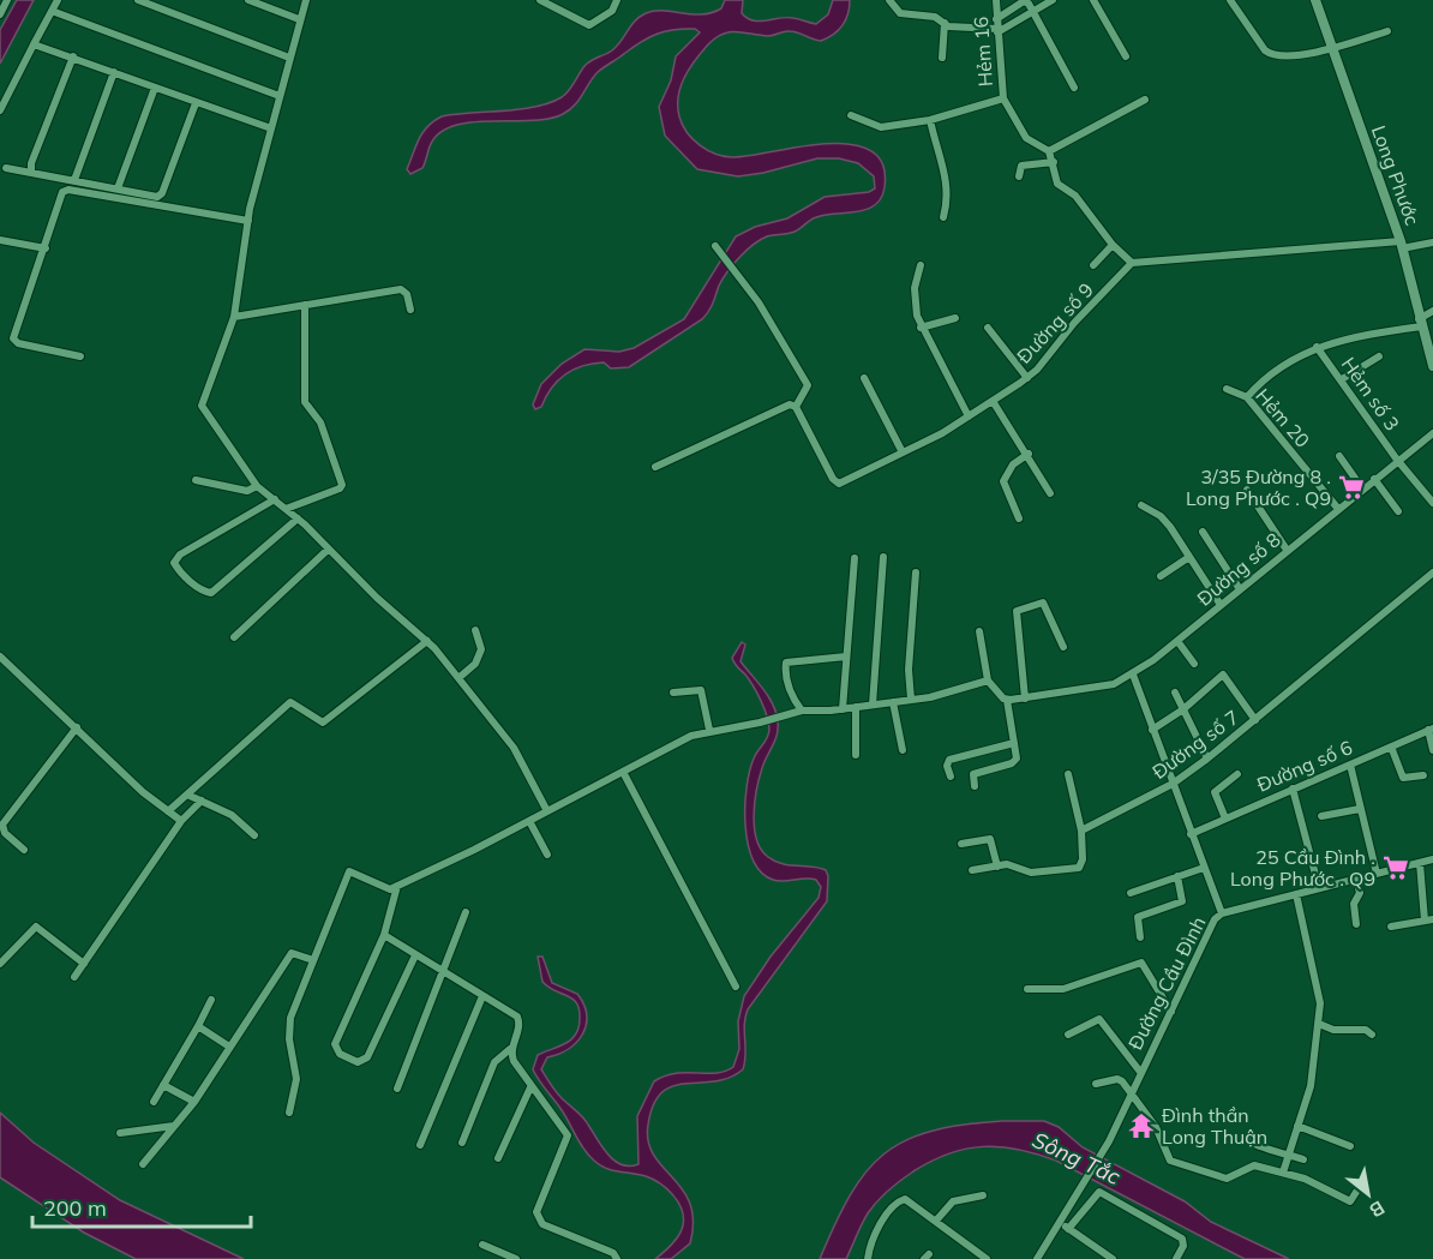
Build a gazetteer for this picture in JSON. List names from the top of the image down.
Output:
{
  "streets": {
    "street": [
      "Hẻm 16",
      "Long Phước",
      "Đường số 9",
      "Hẻm số 3",
      "Hẻm 20",
      "Đường số 8",
      "Đường số 7",
      "Đường số 6",
      "Đường Cầu Đình"
    ]
  },
  "crossings": [
    ["Hẻm 16", "Đường số 9"],
    ["Hẻm số 3", "Đường số 8"],
    ["Hẻm 20", "Đường số 8"]
  ],
  "water": ["Sông Tắc"],
  "places": {
    "supermarket": ["3/35 Đường 8 . Long Phước . Q9", "25 Cầu Đình . Long Phước . Q9"],
    "temple": ["Đình thần Long Thuận"]
  },
  "scale_bar": "200 m",
  "north": "bottom right"
}
